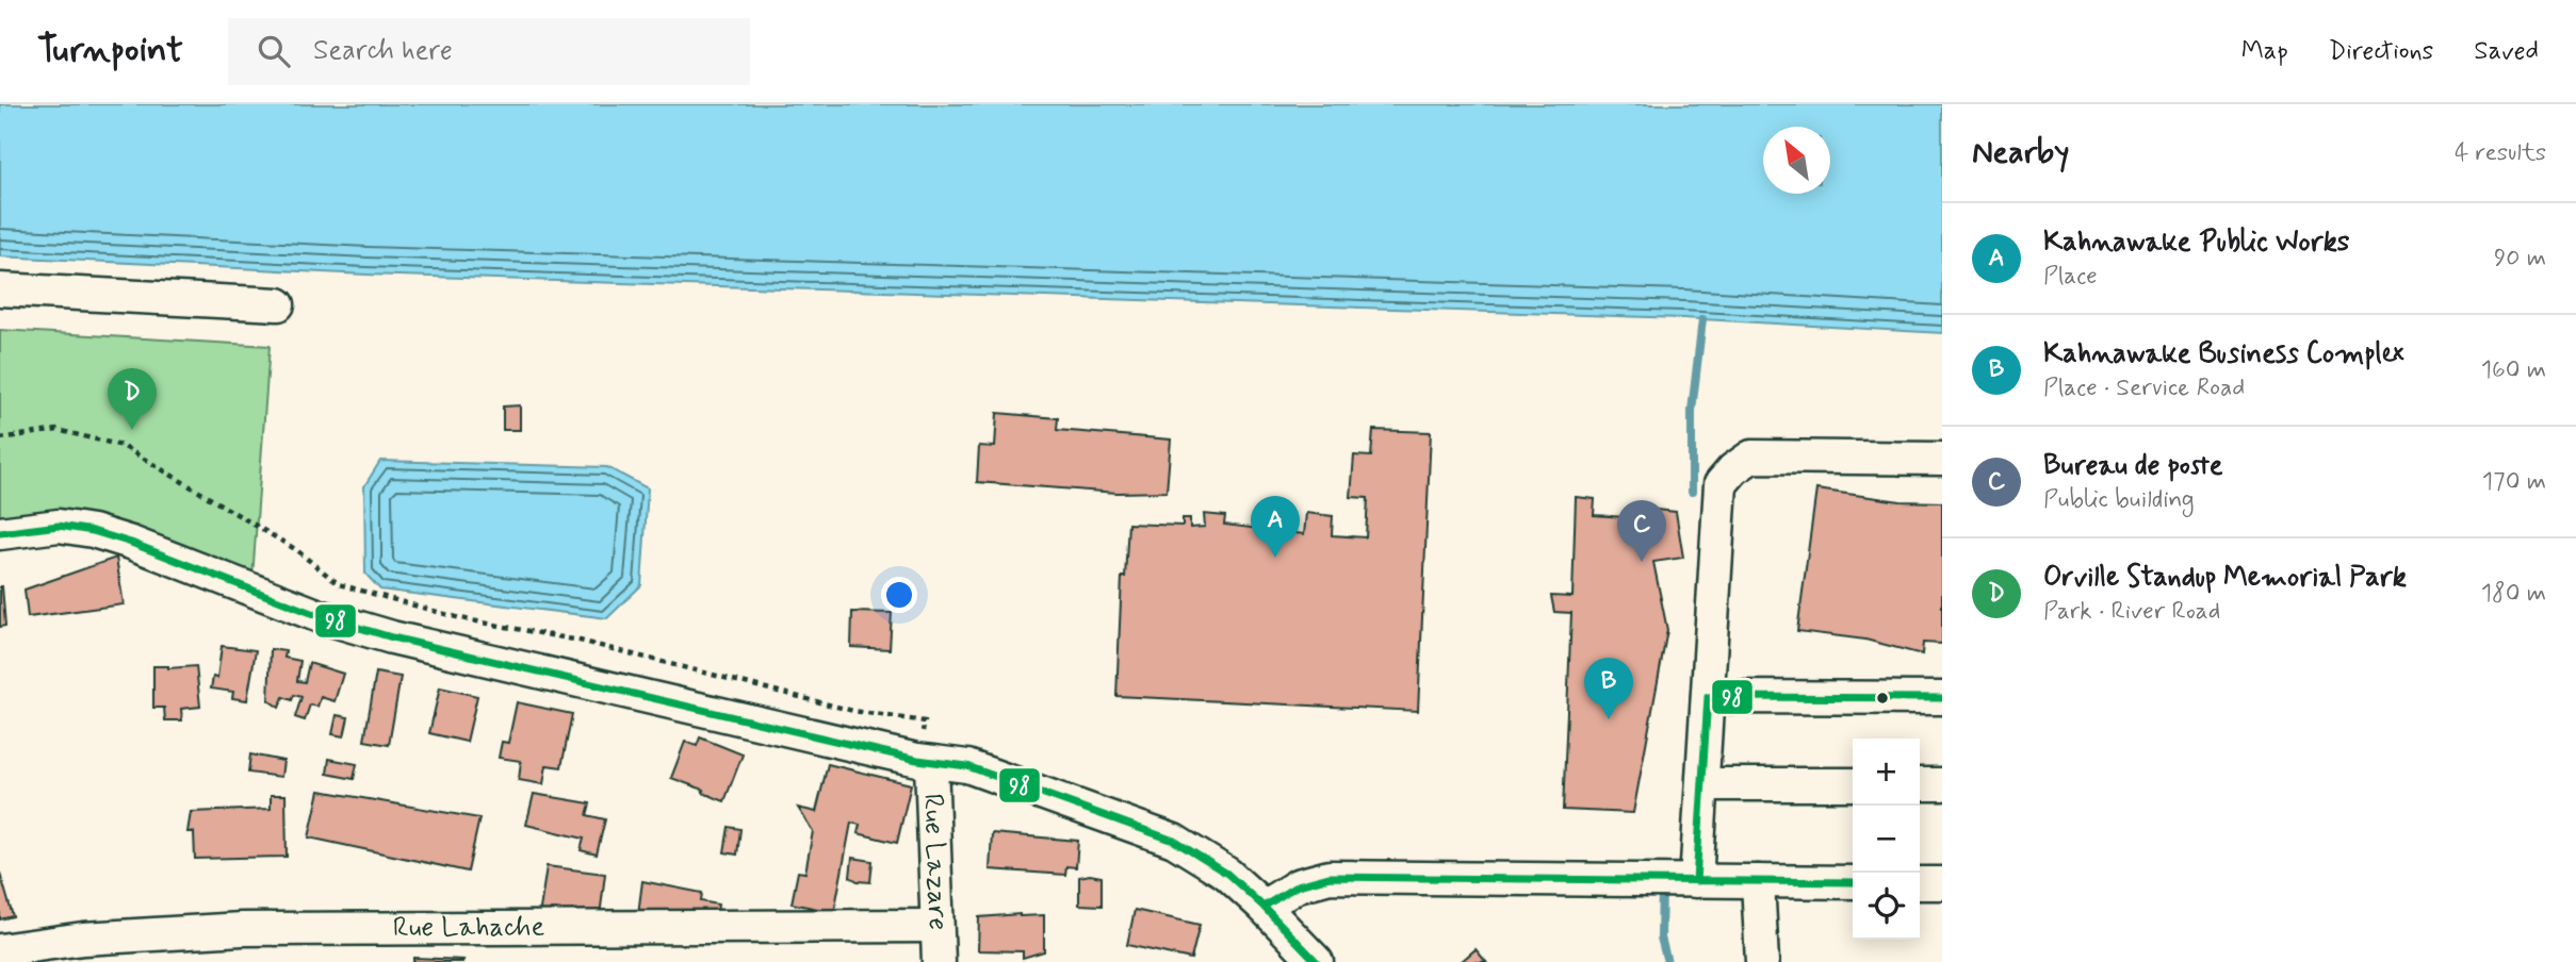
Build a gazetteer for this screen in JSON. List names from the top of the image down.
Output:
{
  "streets": {
    "street": ["Rue Lazare", "Rue Lahache"]
  },
  "crossings": [
    ["Rue Lazare", "Rue Lahache"]
  ],
  "lines": ["transit line 98"],
  "north": "top left",
  "page": {
    "header": "Turnpoint",
    "search": "Search here",
    "nav": ["Map", "Directions", "Saved"],
    "heading": ["Nearby", "4 results"],
    "list": [
      {
        "mark": "A",
        "name": "Kahnawake Public Works",
        "note": "Place",
        "value": "90 m"
      },
      {
        "mark": "B",
        "name": "Kahnawake Business Complex",
        "note": "Place · Service Road",
        "value": "160 m"
      },
      {
        "mark": "C",
        "name": "Bureau de poste",
        "note": "Public building",
        "value": "170 m"
      },
      {
        "mark": "D",
        "name": "Orville Standup Memorial Park",
        "note": "Park · River Road",
        "value": "180 m"
      }
    ],
    "pins": [
      "D",
      "A",
      "C",
      "B"
    ],
    "map_buttons": ["+", "−"]
  }
}
